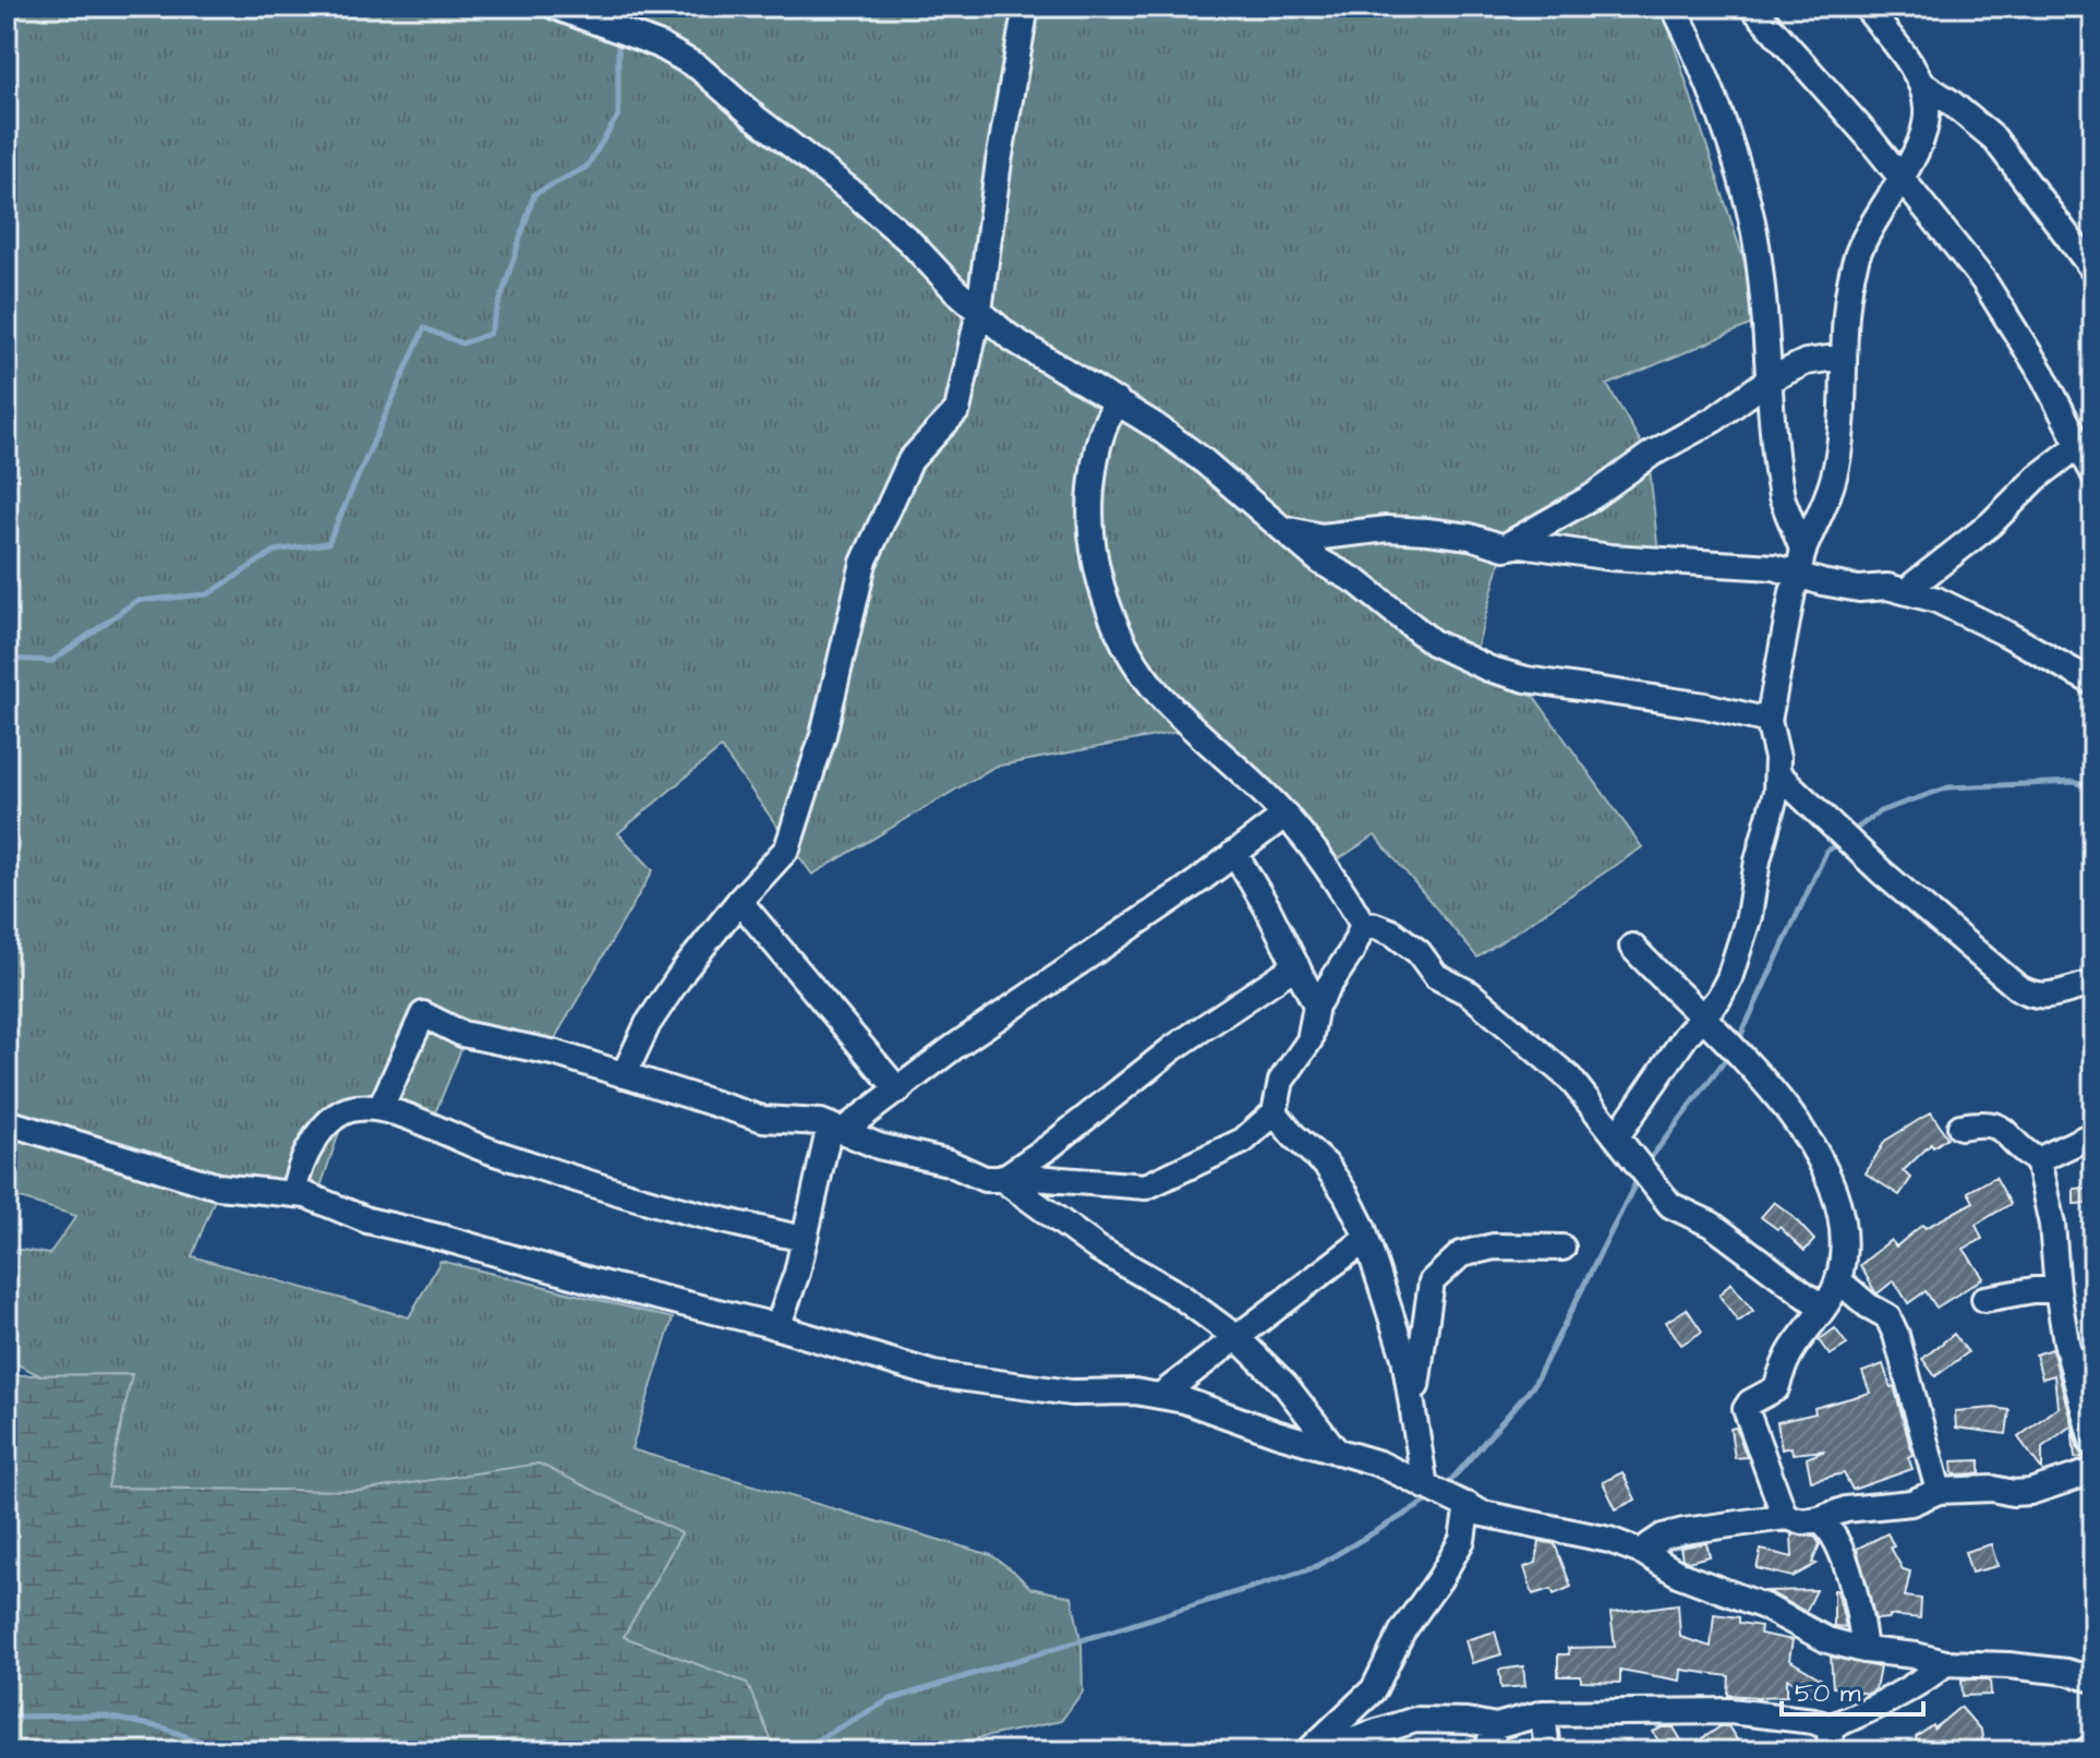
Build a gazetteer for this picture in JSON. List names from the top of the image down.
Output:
{
  "scale_bar": "50 m"
}
